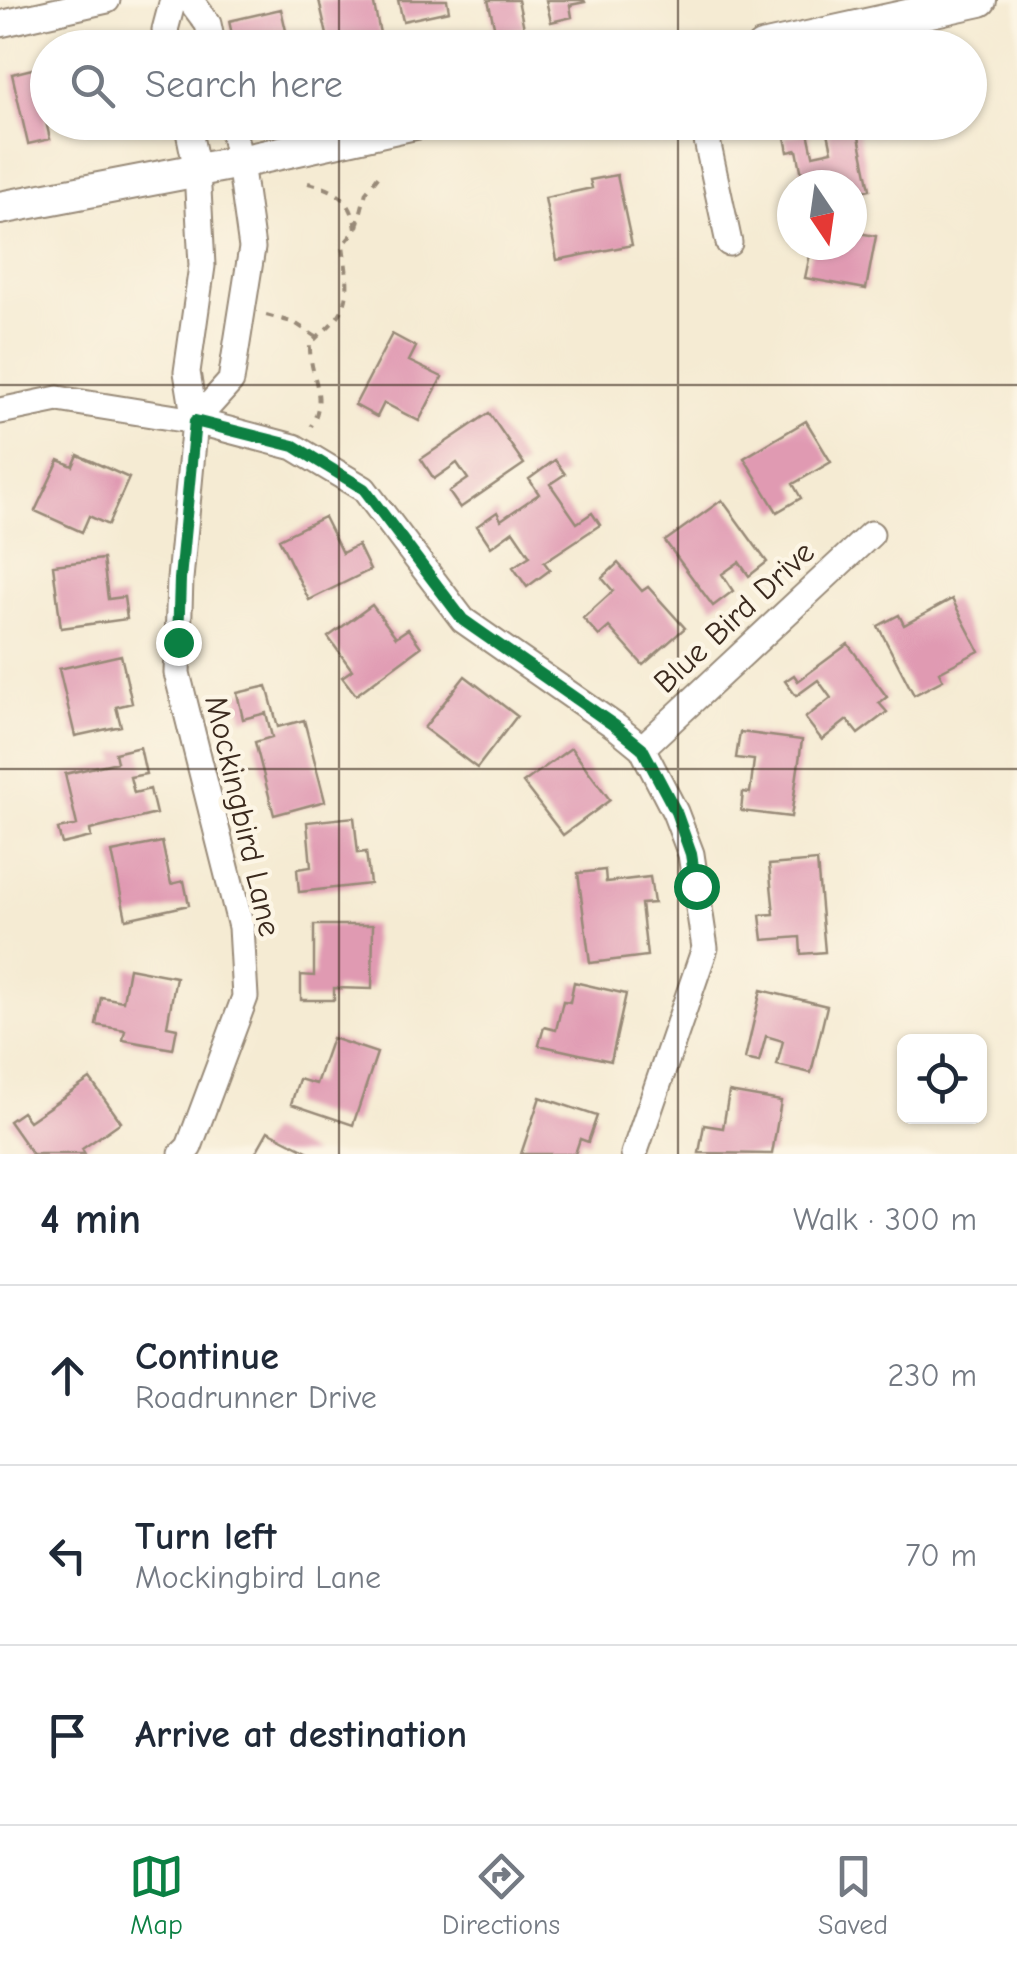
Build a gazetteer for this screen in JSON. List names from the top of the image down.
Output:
{
  "streets": {
    "street": ["Blue Bird Drive", "Mockingbird Lane"]
  },
  "north": "bottom",
  "page": {
    "search": "Search here",
    "heading": ["4 min", "Walk · 300 m"],
    "list": [
      ["Continue", "Roadrunner Drive", "230 m"],
      ["Turn left", "Mockingbird Lane", "70 m"],
      "Arrive at destination"
    ],
    "nav": ["Map", "Directions", "Saved"]
  }
}
